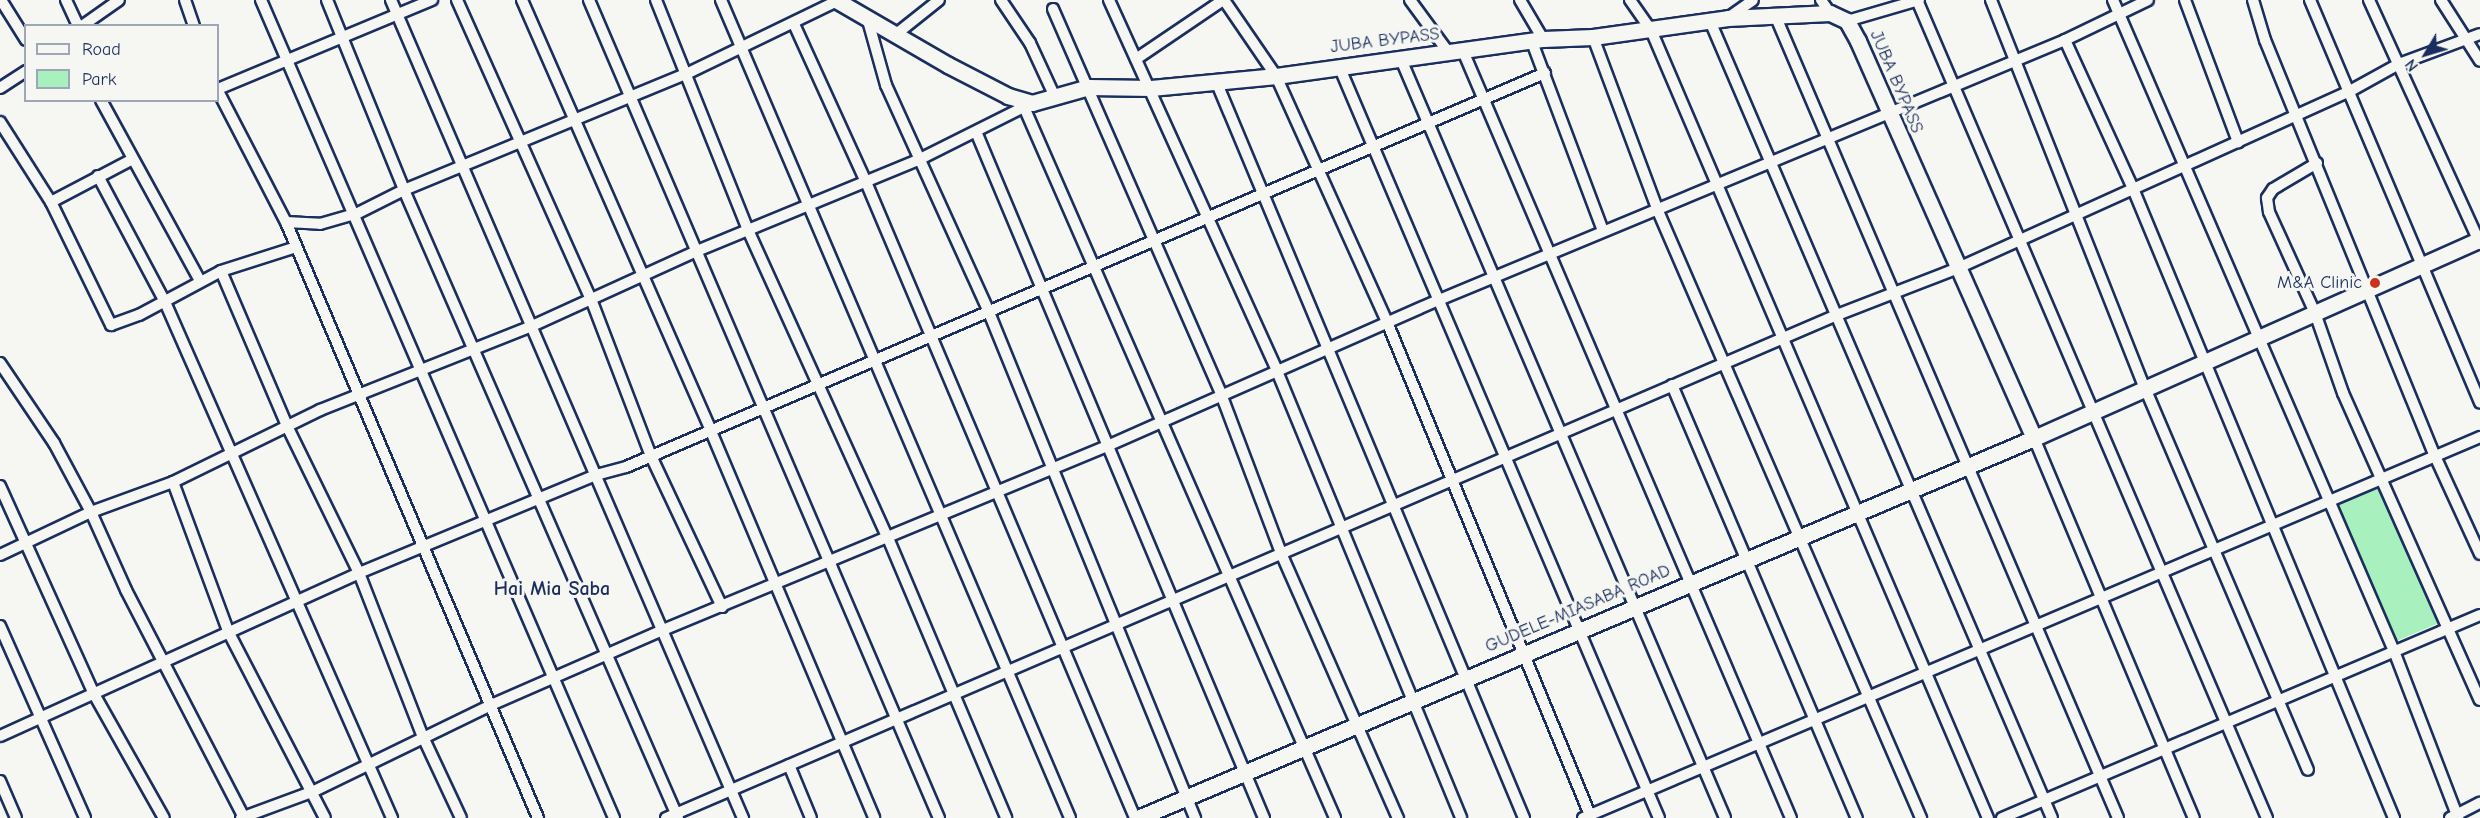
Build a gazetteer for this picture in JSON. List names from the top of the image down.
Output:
{
  "streets": {
    "main road": ["JUBA BYPASS", "GUDELE-MIASABA ROAD"]
  },
  "crossings": [
    ["JUBA BYPASS", "GUDELE-MIASABA ROAD"]
  ],
  "districts": ["Hai Mia Saba"],
  "places": ["M&A Clinic"],
  "legend": ["Road", "Park"],
  "north": "bottom left"
}
